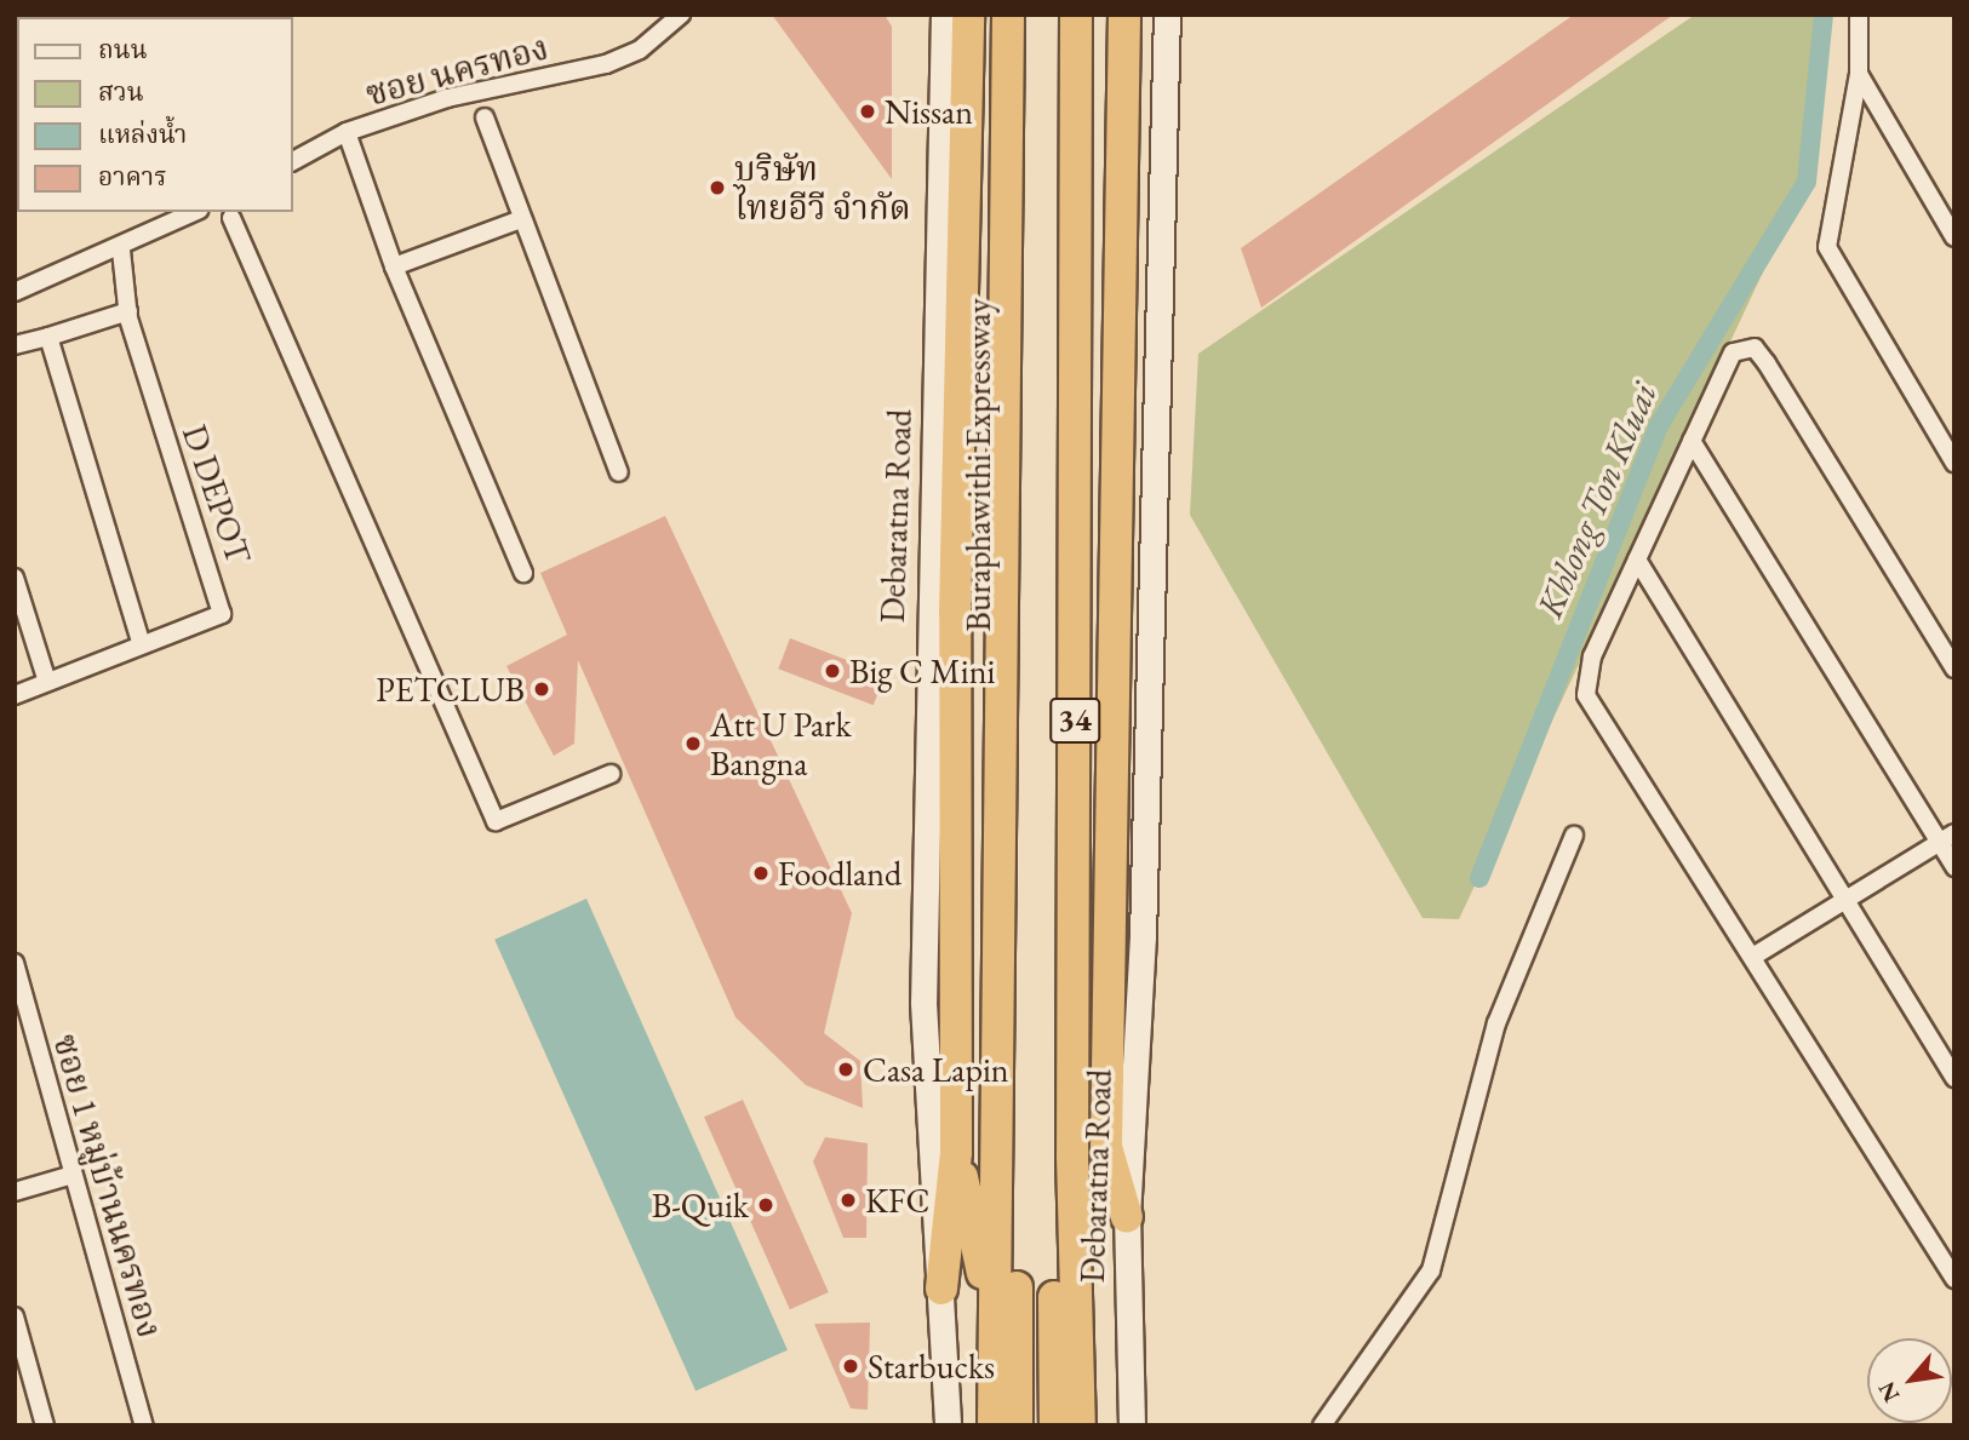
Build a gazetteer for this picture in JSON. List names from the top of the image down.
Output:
{
  "streets": {
    "highway": ["Buraphawithi Expressway", "Debaratna Road", "34"],
    "street": ["ซอย นครทอง", "D DEPOT", "ซอย 1 หมู่บ้านนครทอง"]
  },
  "water": ["Khlong Ton Kluai"],
  "places": [
    "Nissan",
    "บริษัท ไทยอีวี จำกัด",
    "Big C Mini",
    "PETCLUB",
    "Att U Park Bangna",
    "Foodland",
    "Casa Lapin",
    "KFC",
    "B-Quik",
    "Starbucks"
  ],
  "legend": [
    "ถนน",
    "สวน",
    "แหล่งน้ำ",
    "อาคาร"
  ],
  "north": "bottom left"
}
